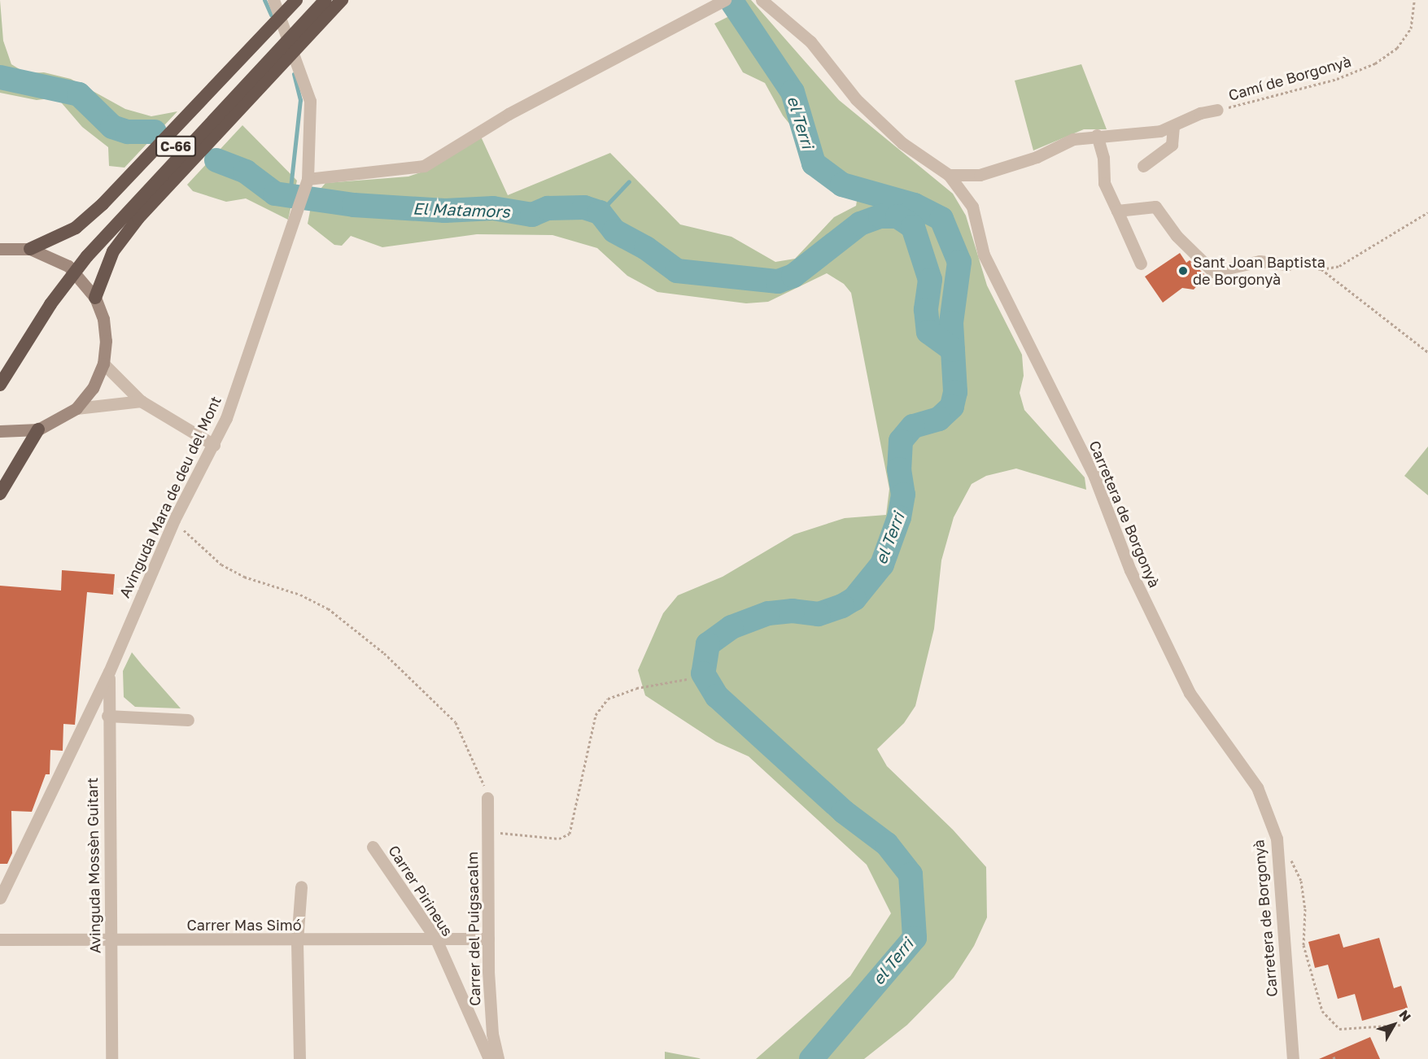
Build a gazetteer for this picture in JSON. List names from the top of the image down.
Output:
{
  "streets": {
    "highway": ["C-66"],
    "street": [
      "Avinguda Mara de deu del Mont",
      "Carretera de Borgonyà",
      "Avinguda Mossèn Guitart",
      "Carrer Pirineus",
      "Carrer Mas Simó",
      "Carrer del Puigsacalm"
    ],
    "path": ["Camí de Borgonyà"]
  },
  "crossings": [
    ["Avinguda Mara de deu del Mont", "Avinguda Mossèn Guitart"],
    ["Avinguda Mossèn Guitart", "Carrer Mas Simó"],
    ["Carrer Pirineus", "Carrer Mas Simó"],
    ["Carrer Mas Simó", "Carrer del Puigsacalm"]
  ],
  "water": ["el Terri", "El Matamors"],
  "places": ["Sant Joan Baptista de Borgonyà"],
  "north": "top right"
}
